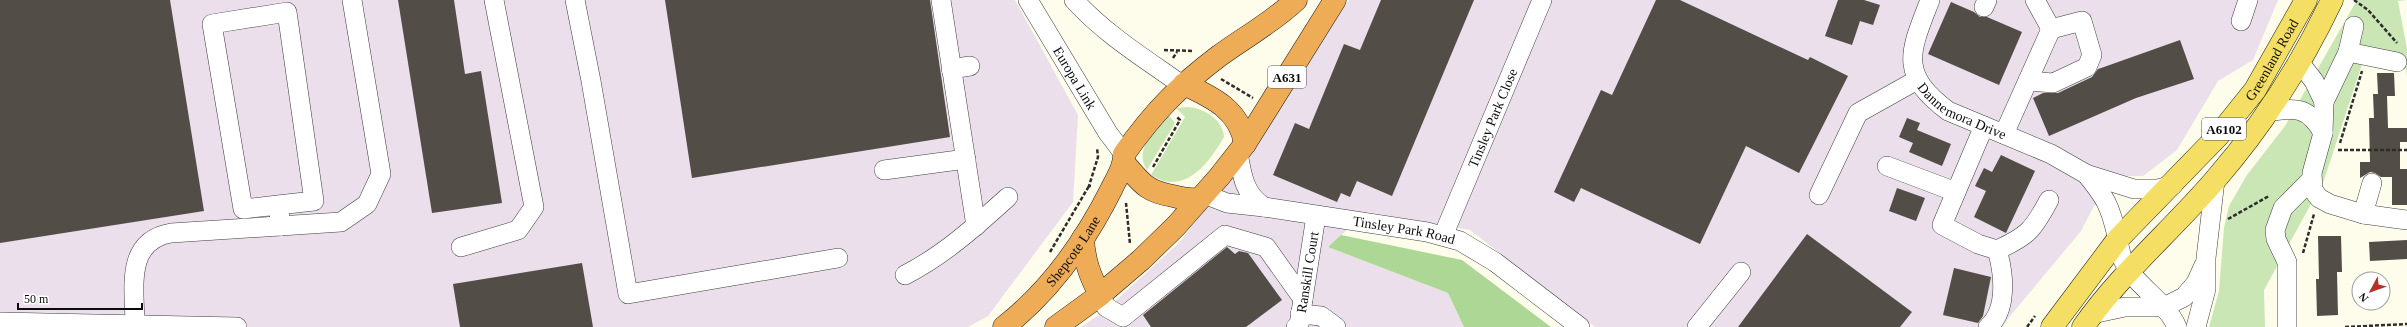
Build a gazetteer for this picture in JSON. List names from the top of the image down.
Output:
{
  "streets": {
    "highway": ["A631", "Shepcote Lane"],
    "main road": ["Greenland Road", "A6102"],
    "street": [
      "Europa Link",
      "Dannemora Drive",
      "Tinsley Park Close",
      "Tinsley Park Road",
      "Ranskill Court"
    ]
  },
  "crossings": [
    ["Greenland Road", "Dannemora Drive"],
    ["A631", "Europa Link"],
    ["A631", "Tinsley Park Road"],
    ["A631", "Shepcote Lane"],
    ["Europa Link", "Tinsley Park Road"],
    ["Europa Link", "Shepcote Lane"],
    ["Tinsley Park Close", "Tinsley Park Road"],
    ["Tinsley Park Road", "Shepcote Lane"],
    ["Tinsley Park Road", "Ranskill Court"]
  ],
  "scale_bar": "50 m",
  "north": "bottom left"
}
